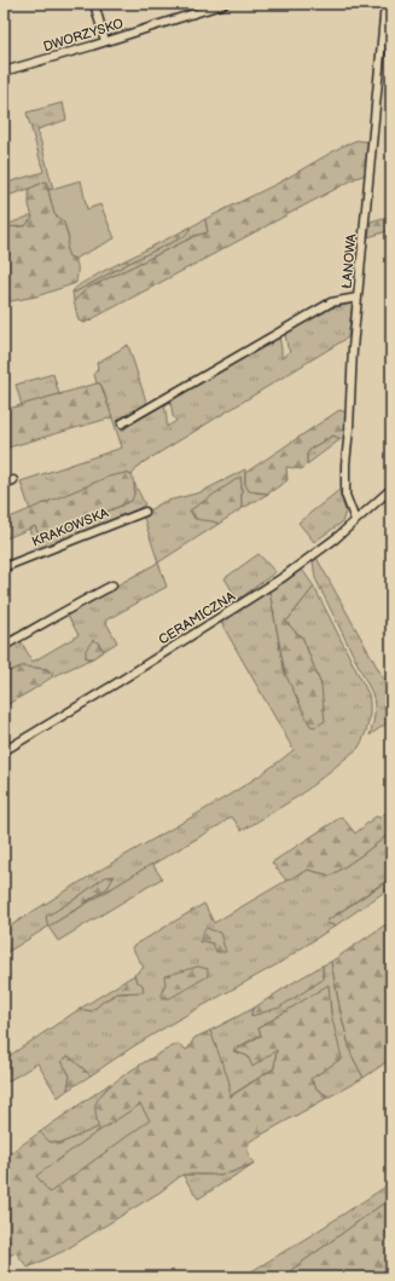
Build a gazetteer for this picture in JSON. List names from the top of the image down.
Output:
{
  "streets": {
    "street": [
      "DWORZYSKO",
      "ŁANOWA",
      "KRAKOWSKA",
      "CERAMICZNA"
    ]
  },
  "crossings": [
    ["ŁANOWA", "CERAMICZNA"]
  ]
}
